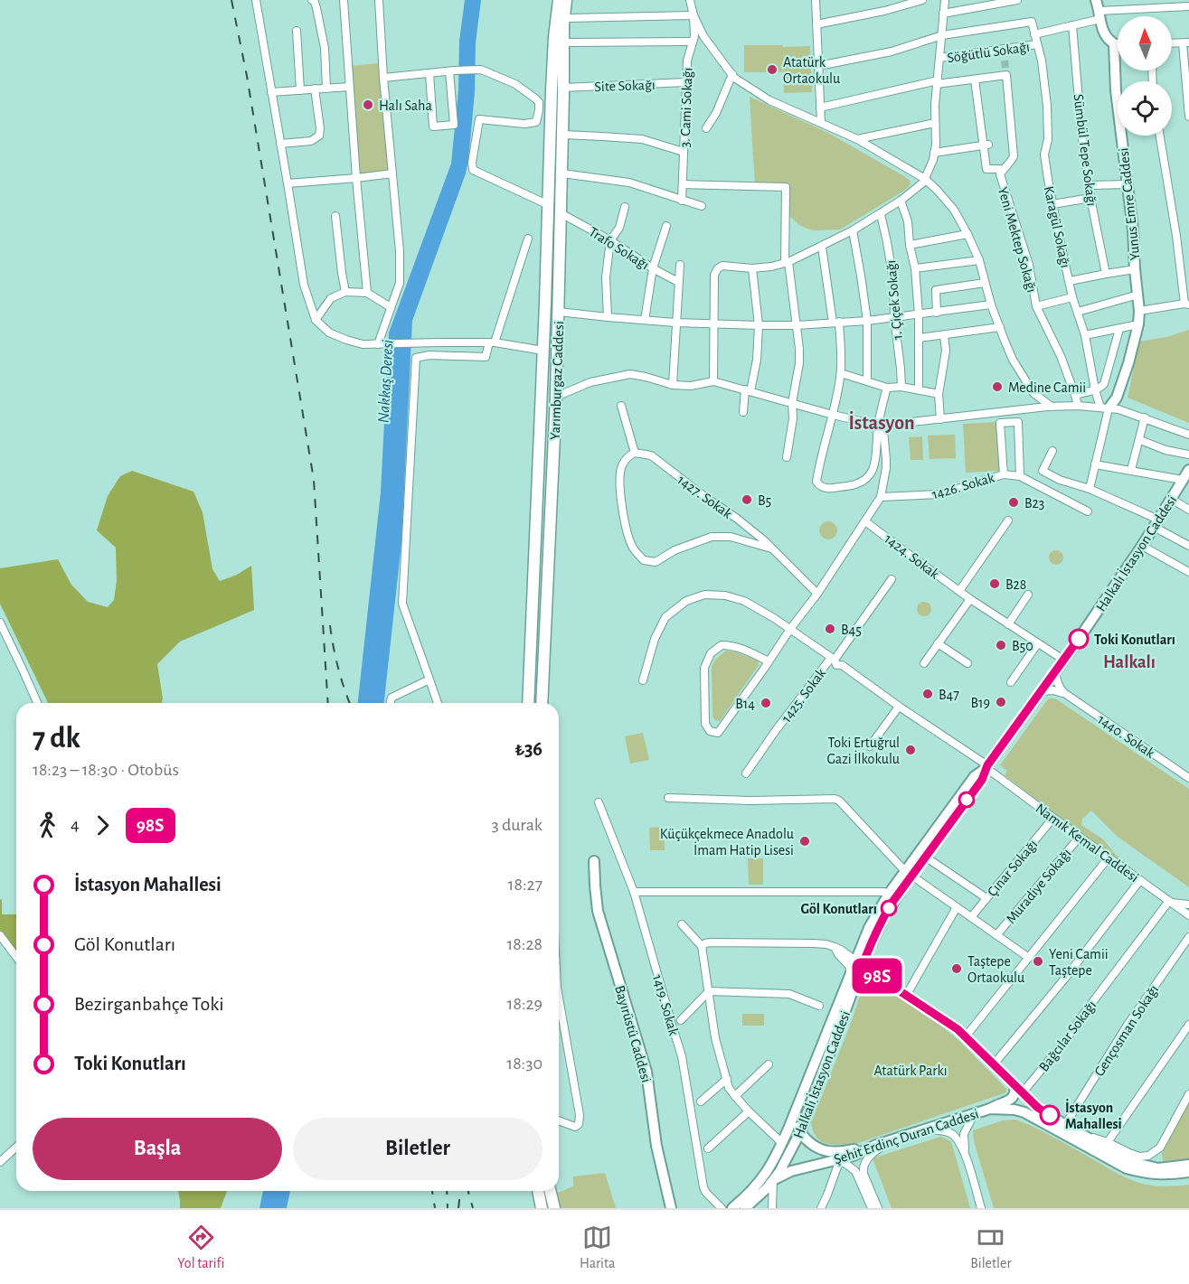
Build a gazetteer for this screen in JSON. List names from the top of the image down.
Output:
{
  "streets": {
    "main road": [
      "Yunus Emre Caddesi",
      "Yarımburgaz Caddesi",
      "Halkalı İstasyon Caddesi",
      "Bayırüstü Caddesi",
      "Şehit Erdinç Duran Caddesi"
    ],
    "street": [
      "Söğütlü Sokağı",
      "Site Sokağı",
      "3. Cami Sokağı",
      "Sümbül Tepe Sokağı",
      "Karagül Sokağı",
      "Yeni Mektep Sokağı",
      "Trafo Sokağı",
      "1. Çiçek Sokağı",
      "1426. Sokak",
      "1427. Sokak",
      "1424. Sokak",
      "1425. Sokak",
      "1440. Sokak",
      "Namık Kemal Caddesi",
      "Çınar Sokağı",
      "Muradiye Sokağı",
      "1419. Sokak",
      "Gençosman Sokağı",
      "Bağcılar Sokağı"
    ]
  },
  "crossings": [
    ["Söğütlü Sokağı", "Sümbül Tepe Sokağı"],
    ["Söğütlü Sokağı", "Yunus Emre Caddesi"],
    ["Söğütlü Sokağı", "Karagül Sokağı"],
    ["Site Sokağı", "3. Cami Sokağı"],
    ["Site Sokağı", "Yarımburgaz Caddesi"],
    ["Yunus Emre Caddesi", "Karagül Sokağı"],
    ["Trafo Sokağı", "Yarımburgaz Caddesi"],
    ["Halkalı İstasyon Caddesi", "1424. Sokak"],
    ["Halkalı İstasyon Caddesi", "1425. Sokak"],
    ["Halkalı İstasyon Caddesi", "1440. Sokak"],
    ["Halkalı İstasyon Caddesi", "Namık Kemal Caddesi"],
    ["Halkalı İstasyon Caddesi", "Şehit Erdinç Duran Caddesi"],
    ["1425. Sokak", "Namık Kemal Caddesi"],
    ["Namık Kemal Caddesi", "Çınar Sokağı"],
    ["Namık Kemal Caddesi", "Muradiye Sokağı"],
    ["Namık Kemal Caddesi", "Bağcılar Sokağı"]
  ],
  "districts": ["İstasyon", "Halkalı"],
  "water": ["Nakkaş Deresi"],
  "parks": ["Atatürk Parkı"],
  "places": [
    "Atatürk Ortaokulu",
    "Halı Saha",
    "Medine Camii",
    "B5",
    "B23",
    "B28",
    "B45",
    "Toki Konutları",
    "B50",
    "B47",
    "B19",
    "B14",
    "Toki Ertuğrul Gazi İlkokulu",
    "Küçükçekmece Anadolu İmam Hatip Lisesi",
    "Göl Konutları",
    "Yeni Camii Taştepe",
    "Taştepe Ortaokulu",
    "İstasyon Mahallesi"
  ],
  "lines": ["bus line 98S"],
  "north": "top",
  "page": {
    "on_map": "98S",
    "heading": ["7 dk", "18:23 – 18:30 · Otobüs", "₺36"],
    "legs": ["4", "98S", "3 durak"],
    "list": [
      {
        "name": "İstasyon Mahallesi",
        "value": "18:27"
      },
      {
        "name": "Göl Konutları",
        "value": "18:28"
      },
      {
        "name": "Bezirganbahçe Toki",
        "value": "18:29"
      },
      {
        "name": "Toki Konutları",
        "value": "18:30"
      }
    ],
    "buttons": ["Başla", "Biletler"],
    "tabs": ["Yol tarifi", "Harita", "Biletler"]
  }
}
